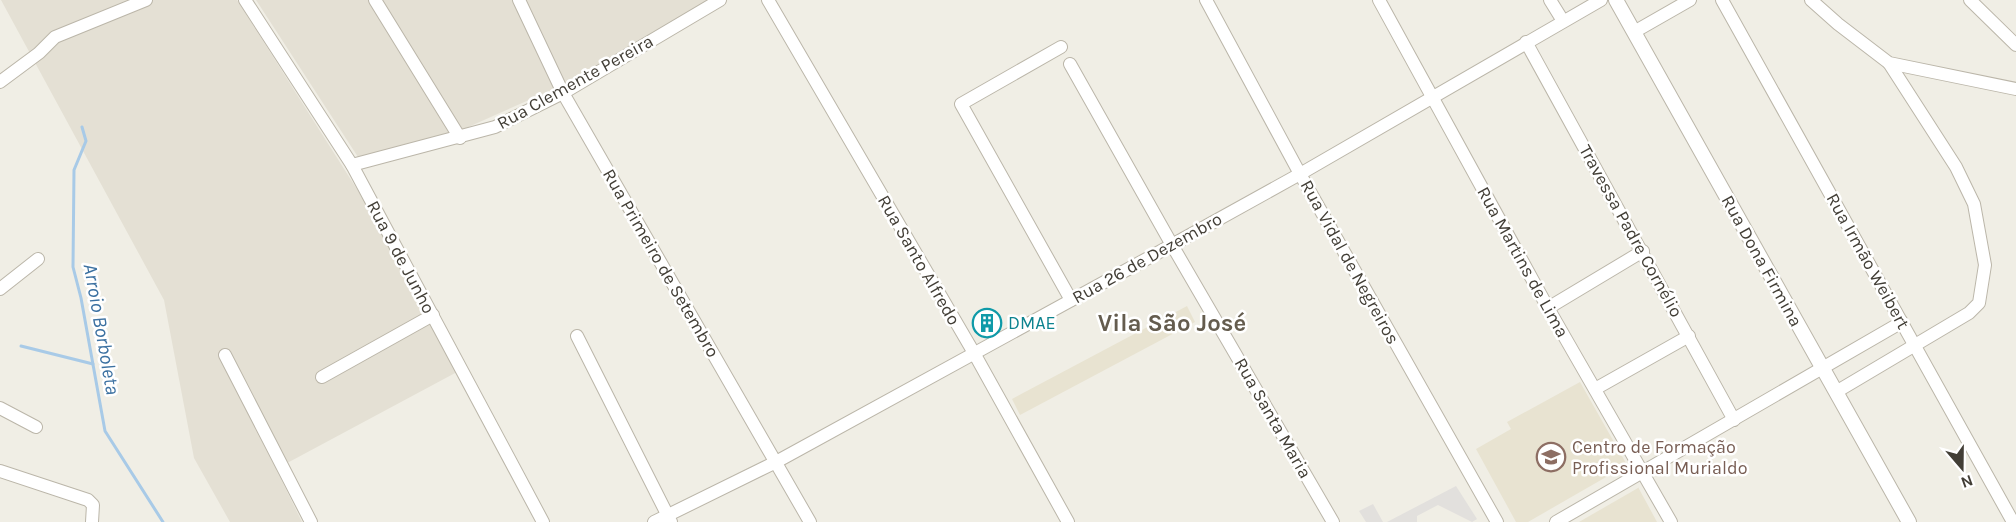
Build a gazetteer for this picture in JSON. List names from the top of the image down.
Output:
{
  "streets": {
    "street": [
      "Rua Clemente Pereira",
      "Travessa Padre Cornélio",
      "Rua 9 de Junho",
      "Rua 26 de Dezembro",
      "Rua Santo Alfredo",
      "Rua Dona Firmina",
      "Rua Irmão Weibert",
      "Rua Vidal de Negreiros",
      "Rua Martins de Lima",
      "Rua Primeiro de Setembro",
      "Rua Santa Maria"
    ]
  },
  "crossings": [
    ["Rua Clemente Pereira", "Rua 9 de Junho"],
    ["Rua Clemente Pereira", "Rua Primeiro de Setembro"],
    ["Travessa Padre Cornélio", "Rua 26 de Dezembro"],
    ["Rua 26 de Dezembro", "Rua Santo Alfredo"],
    ["Rua 26 de Dezembro", "Rua Vidal de Negreiros"],
    ["Rua 26 de Dezembro", "Rua Martins de Lima"],
    ["Rua 26 de Dezembro", "Rua Primeiro de Setembro"],
    ["Rua 26 de Dezembro", "Rua Santa Maria"]
  ],
  "districts": ["Vila São José"],
  "water": ["Arroio Borboleta"],
  "places": {
    "building": ["DMAE"],
    "school or university": ["Centro de Formação Profissional Murialdo"]
  },
  "north": "bottom"
}
